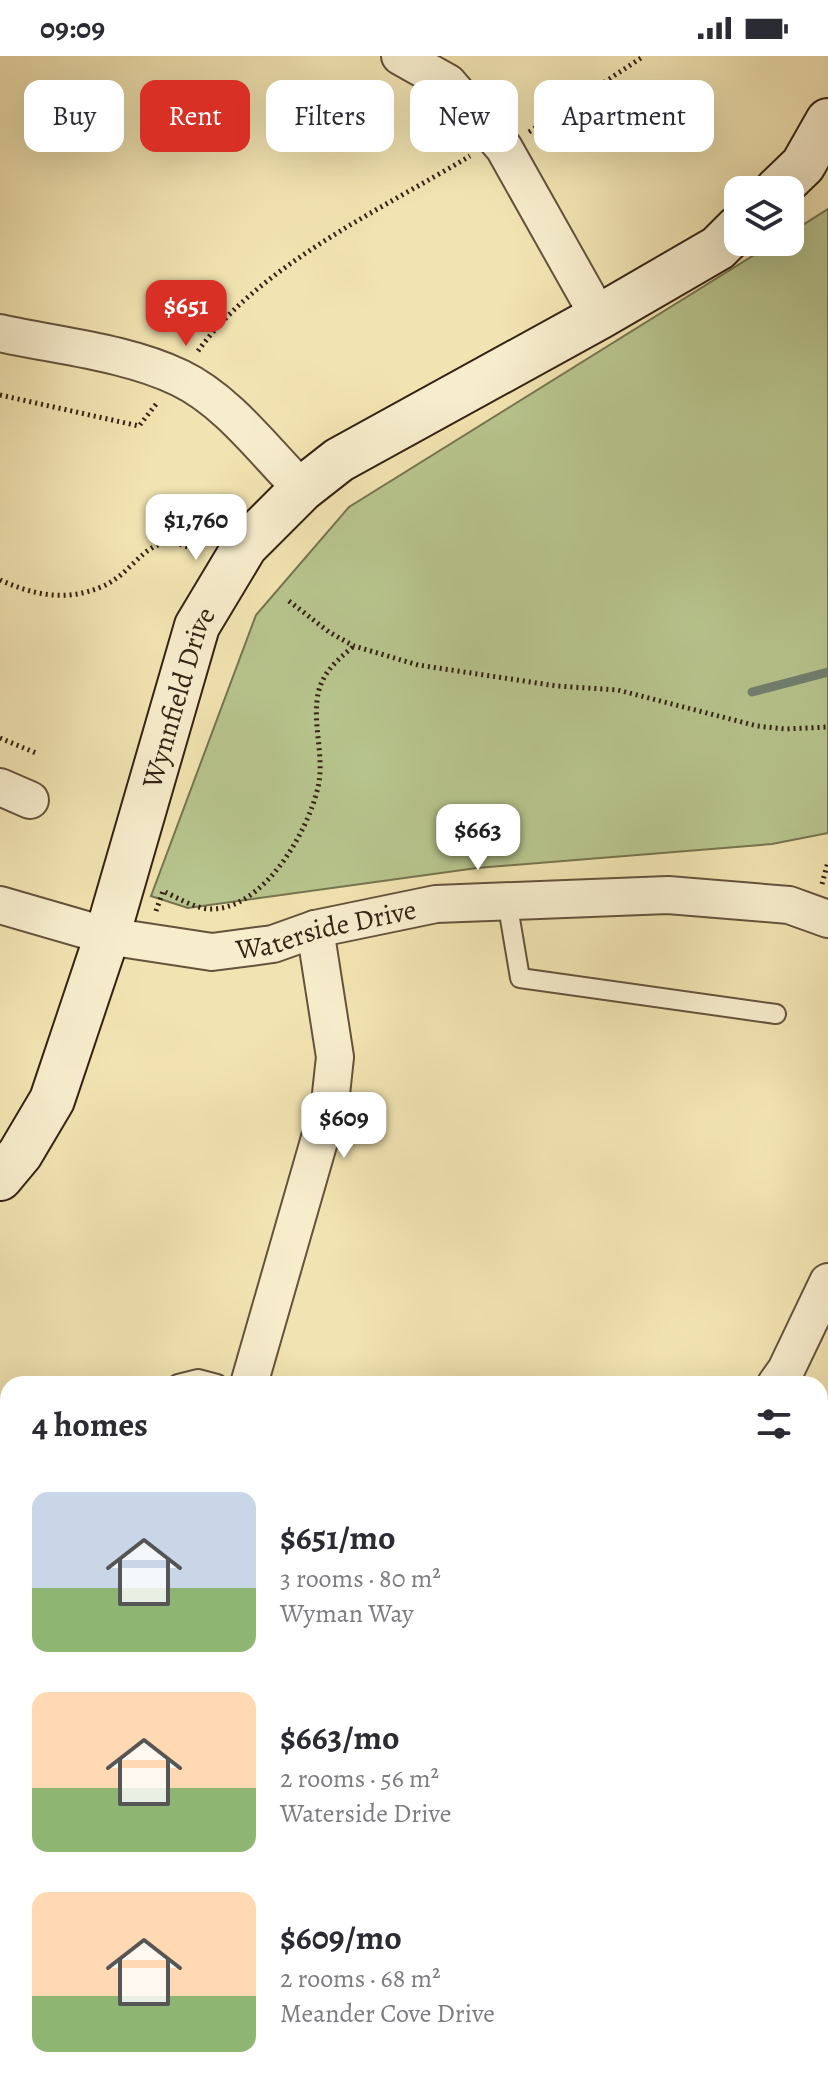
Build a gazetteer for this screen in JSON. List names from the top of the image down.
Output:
{
  "streets": {
    "street": ["Wynnfield Drive", "Waterside Drive"]
  },
  "crossings": [
    ["Wynnfield Drive", "Waterside Drive"]
  ],
  "page": {
    "status": "09:09",
    "chip": [
      "Buy",
      "Rent",
      "Filters",
      "New",
      "Apartment"
    ],
    "price": [
      "$651",
      "$1,760",
      "$663",
      "$609"
    ],
    "heading": "4 homes",
    "list": [
      {
        "name": "$651/mo",
        "note": "3 rooms · 80 m² · Wyman Way"
      },
      {
        "name": "$663/mo",
        "note": "2 rooms · 56 m² · Waterside Drive"
      },
      {
        "name": "$609/mo",
        "note": "2 rooms · 68 m² · Meander Cove Drive"
      }
    ]
  }
}
